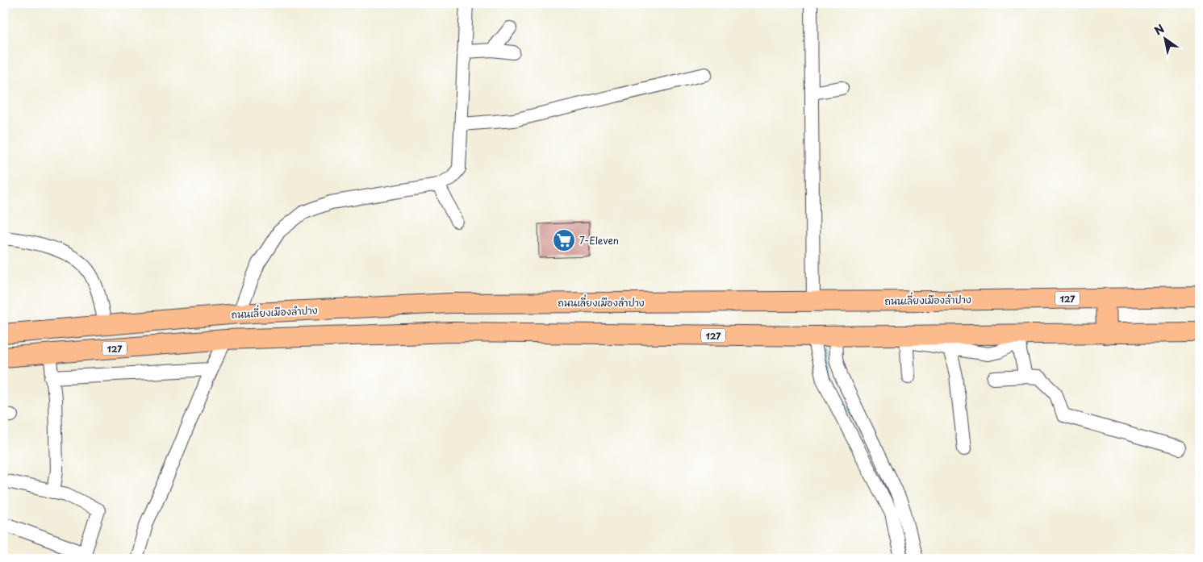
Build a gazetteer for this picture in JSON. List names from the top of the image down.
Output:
{
  "streets": {
    "highway": ["127", "ถนนเลี่ยงเมืองลำปาง"]
  },
  "places": {
    "supermarket": ["7-Eleven"]
  },
  "north": "top left"
}
